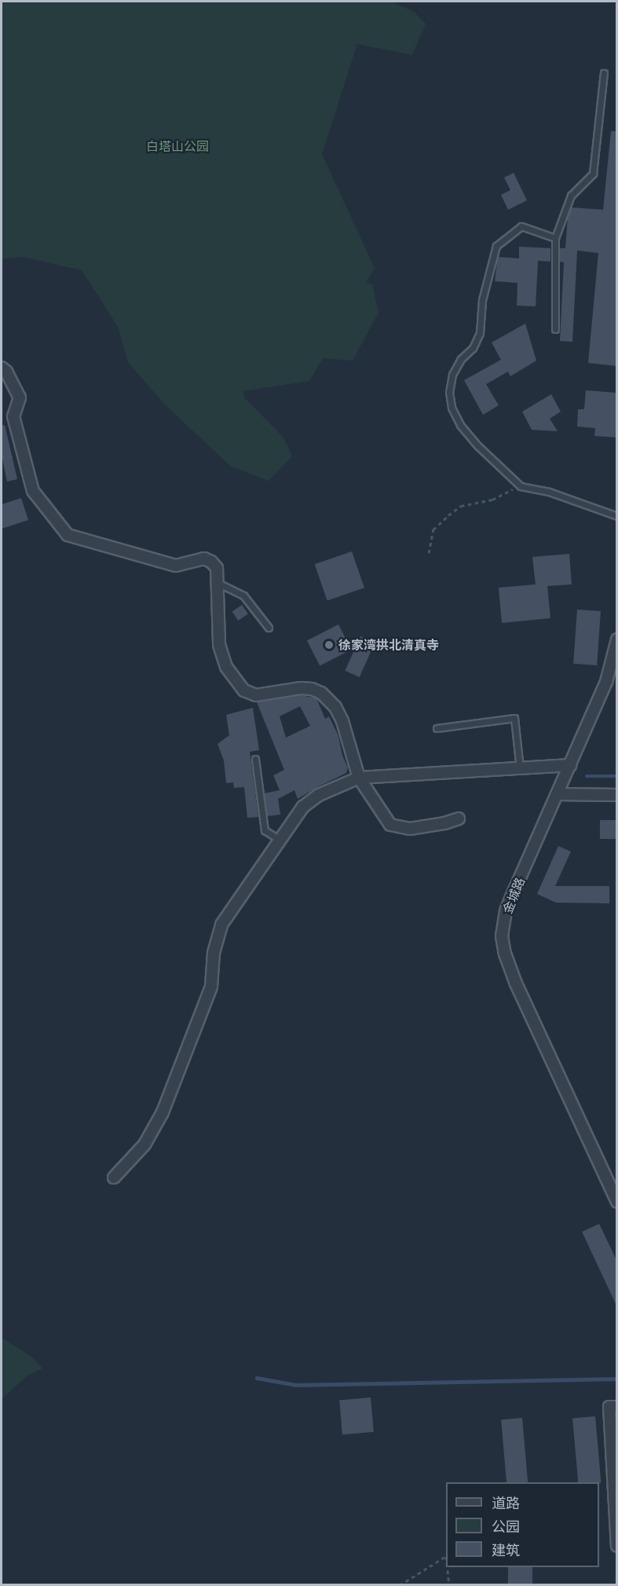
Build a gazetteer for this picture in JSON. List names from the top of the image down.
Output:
{
  "streets": {
    "street": ["金城路"]
  },
  "parks": ["白塔山公园"],
  "places": ["徐家湾拱北清真寺"],
  "legend": ["道路", "公园", "建筑"]
}
